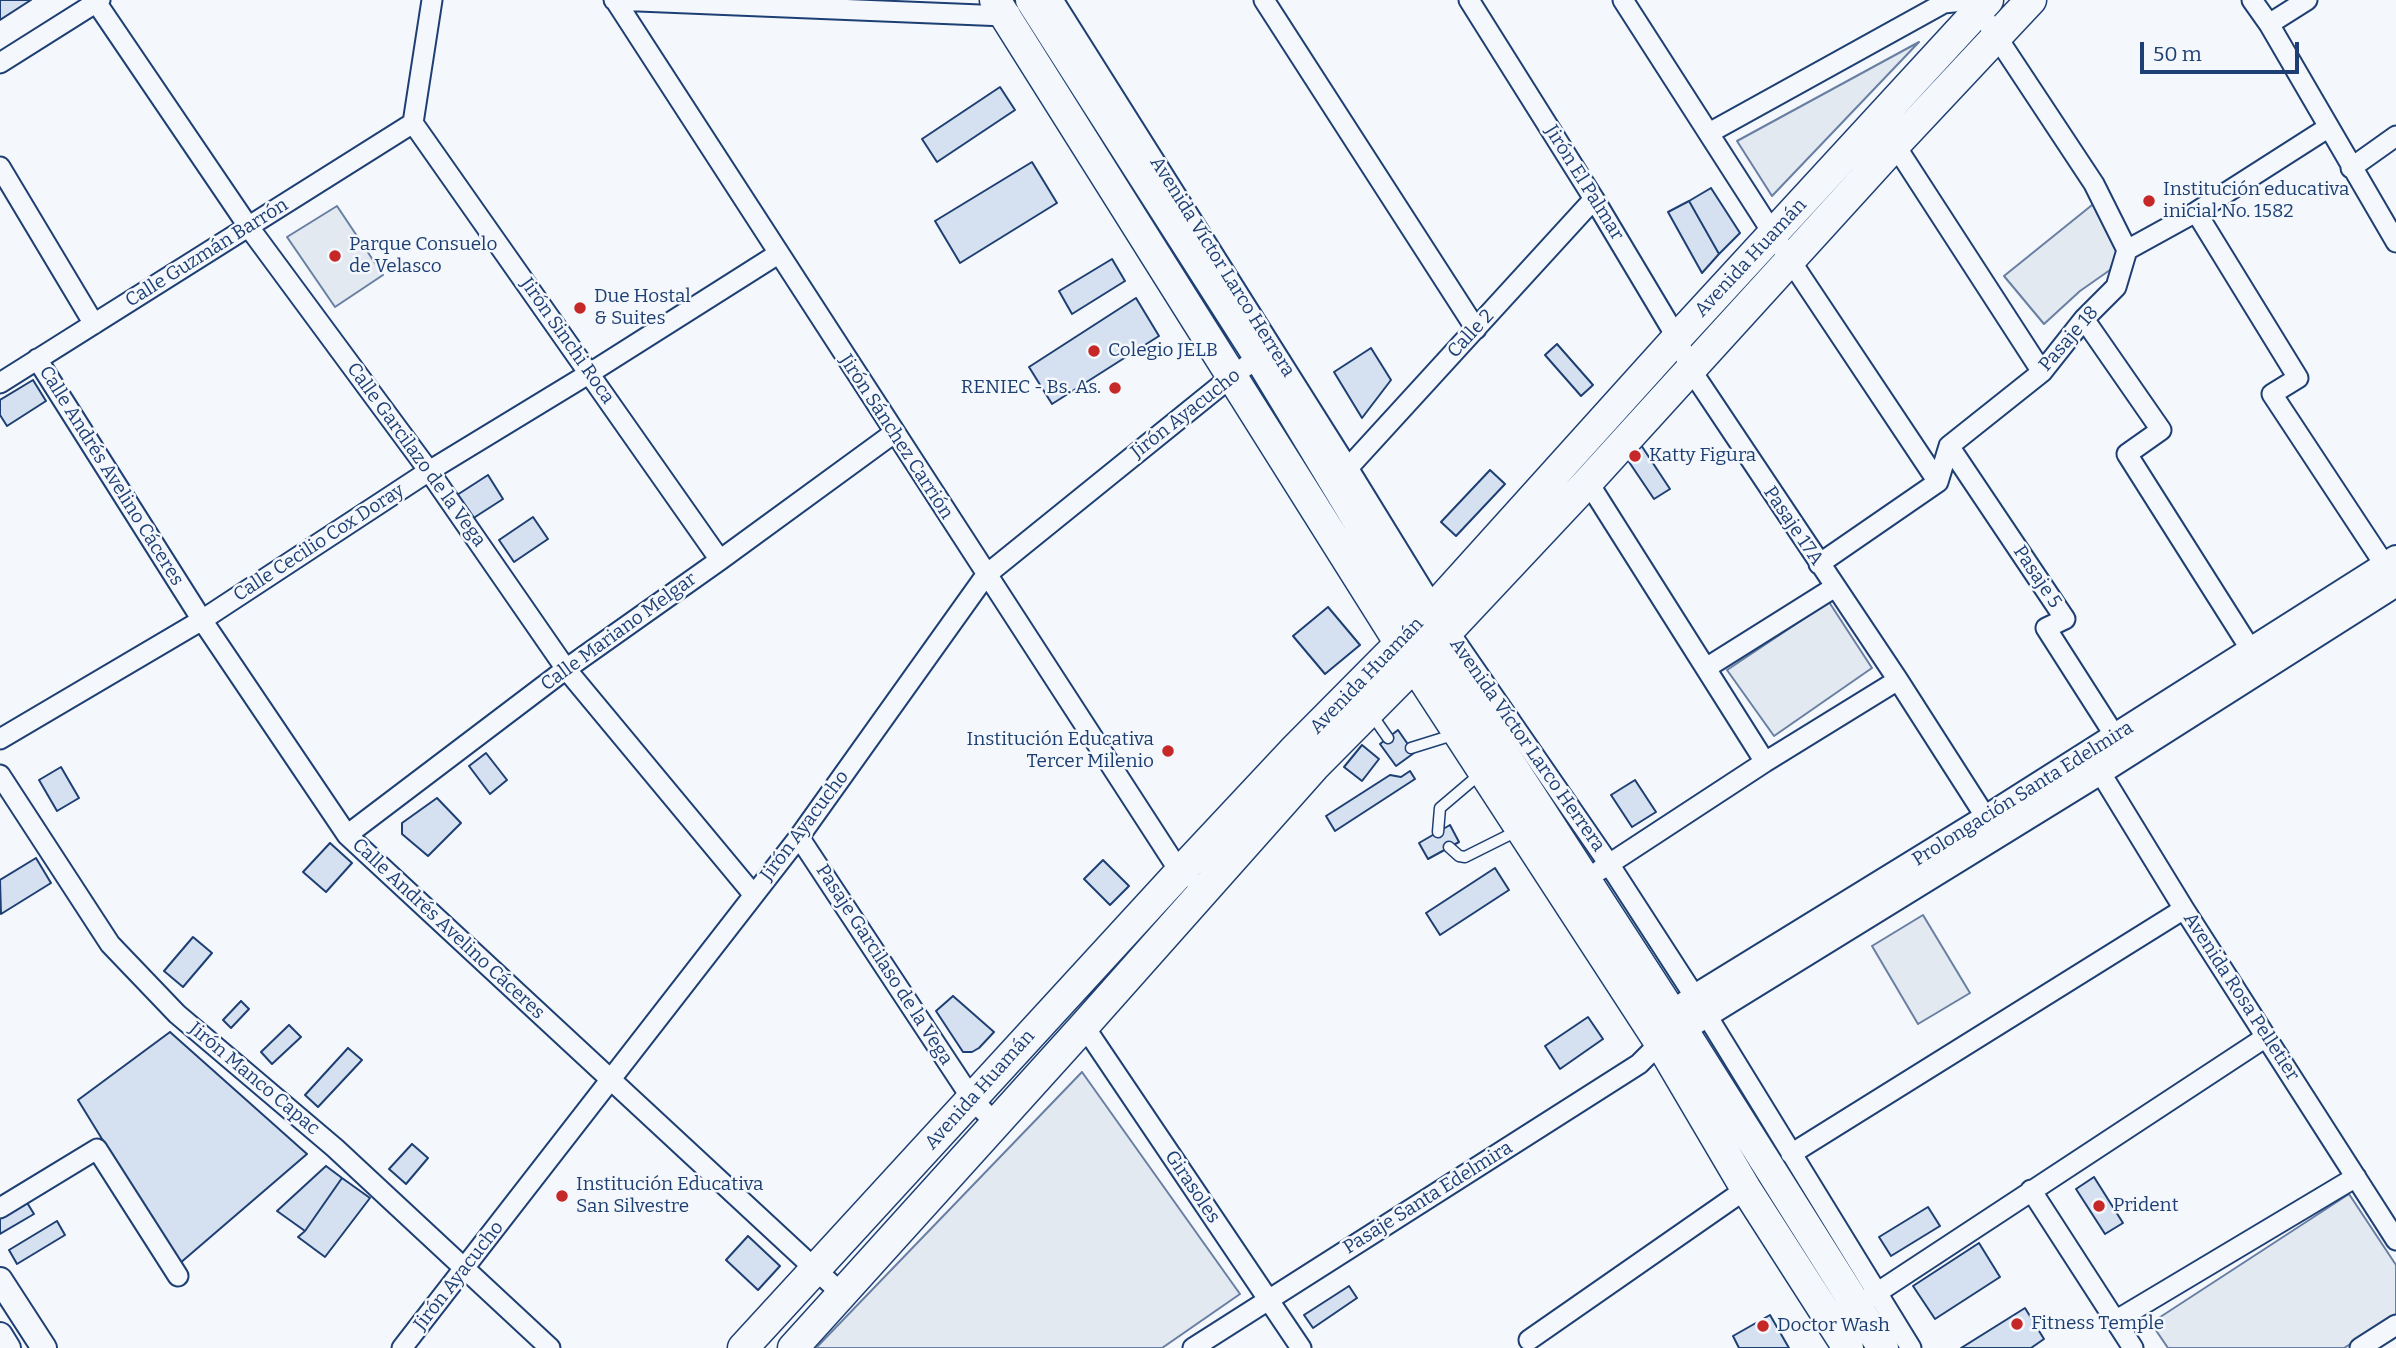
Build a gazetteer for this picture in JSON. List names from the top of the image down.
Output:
{
  "streets": {
    "main road": ["Avenida Huamán", "Avenida Víctor Larco Herrera"],
    "street": [
      "Jirón El Palmar",
      "Calle Guzmán Barrón",
      "Calle 2",
      "Pasaje 18",
      "Jirón Sinchi Roca",
      "Jirón Ayacucho",
      "Jirón Sánchez Carrión",
      "Calle Garcilazo de la Vega",
      "Calle Andrés Avelino Cáceres",
      "Pasaje 17A",
      "Calle Cecilio Cox Doray",
      "Pasaje 5",
      "Calle Mariano Melgar",
      "Prolongación Santa Edelmira",
      "Pasaje Garcilaso de la Vega",
      "Avenida Rosa Pelletier",
      "Jirón Manco Capac",
      "Girasoles",
      "Pasaje Santa Edelmira"
    ]
  },
  "crossings": [
    ["Jirón El Palmar", "Avenida Huamán"],
    ["Jirón El Palmar", "Calle 2"],
    ["Jirón El Palmar", "Pasaje 17A"],
    ["Calle Guzmán Barrón", "Jirón Sinchi Roca"],
    ["Calle Guzmán Barrón", "Calle Garcilazo de la Vega"],
    ["Calle Guzmán Barrón", "Calle Andrés Avelino Cáceres"],
    ["Avenida Huamán", "Avenida Víctor Larco Herrera"],
    ["Avenida Huamán", "Jirón Sánchez Carrión"],
    ["Avenida Huamán", "Calle Andrés Avelino Cáceres"],
    ["Avenida Huamán", "Pasaje 17A"],
    ["Avenida Huamán", "Pasaje Garcilaso de la Vega"],
    ["Avenida Huamán", "Girasoles"],
    ["Avenida Víctor Larco Herrera", "Calle 2"],
    ["Avenida Víctor Larco Herrera", "Jirón Ayacucho"],
    ["Avenida Víctor Larco Herrera", "Prolongación Santa Edelmira"],
    ["Avenida Víctor Larco Herrera", "Pasaje Santa Edelmira"],
    ["Pasaje 18", "Pasaje 5"],
    ["Jirón Sinchi Roca", "Calle Cecilio Cox Doray"],
    ["Jirón Sinchi Roca", "Calle Mariano Melgar"],
    ["Jirón Ayacucho", "Jirón Sánchez Carrión"],
    ["Jirón Ayacucho", "Calle Garcilazo de la Vega"],
    ["Jirón Ayacucho", "Calle Andrés Avelino Cáceres"],
    ["Jirón Ayacucho", "Pasaje Garcilaso de la Vega"],
    ["Jirón Ayacucho", "Jirón Manco Capac"],
    ["Jirón Sánchez Carrión", "Calle Cecilio Cox Doray"],
    ["Jirón Sánchez Carrión", "Calle Mariano Melgar"],
    ["Calle Garcilazo de la Vega", "Calle Cecilio Cox Doray"],
    ["Calle Garcilazo de la Vega", "Calle Mariano Melgar"],
    ["Calle Andrés Avelino Cáceres", "Calle Cecilio Cox Doray"],
    ["Calle Andrés Avelino Cáceres", "Calle Mariano Melgar"],
    ["Pasaje 17A", "Prolongación Santa Edelmira"],
    ["Pasaje 5", "Prolongación Santa Edelmira"],
    ["Prolongación Santa Edelmira", "Avenida Rosa Pelletier"],
    ["Prolongación Santa Edelmira", "Pasaje Santa Edelmira"],
    ["Girasoles", "Pasaje Santa Edelmira"]
  ],
  "places": [
    "Institución educativa inicial No. 1582",
    "Parque Consuelo de Velasco",
    "Due Hostal & Suites",
    "Colegio JELB",
    "RENIEC - Bs. As.",
    "Katty Figura",
    "Institución Educativa Tercer Milenio",
    "Institución Educativa San Silvestre",
    "Prident",
    "Fitness Temple",
    "Doctor Wash"
  ],
  "scale_bar": "50 m"
}
